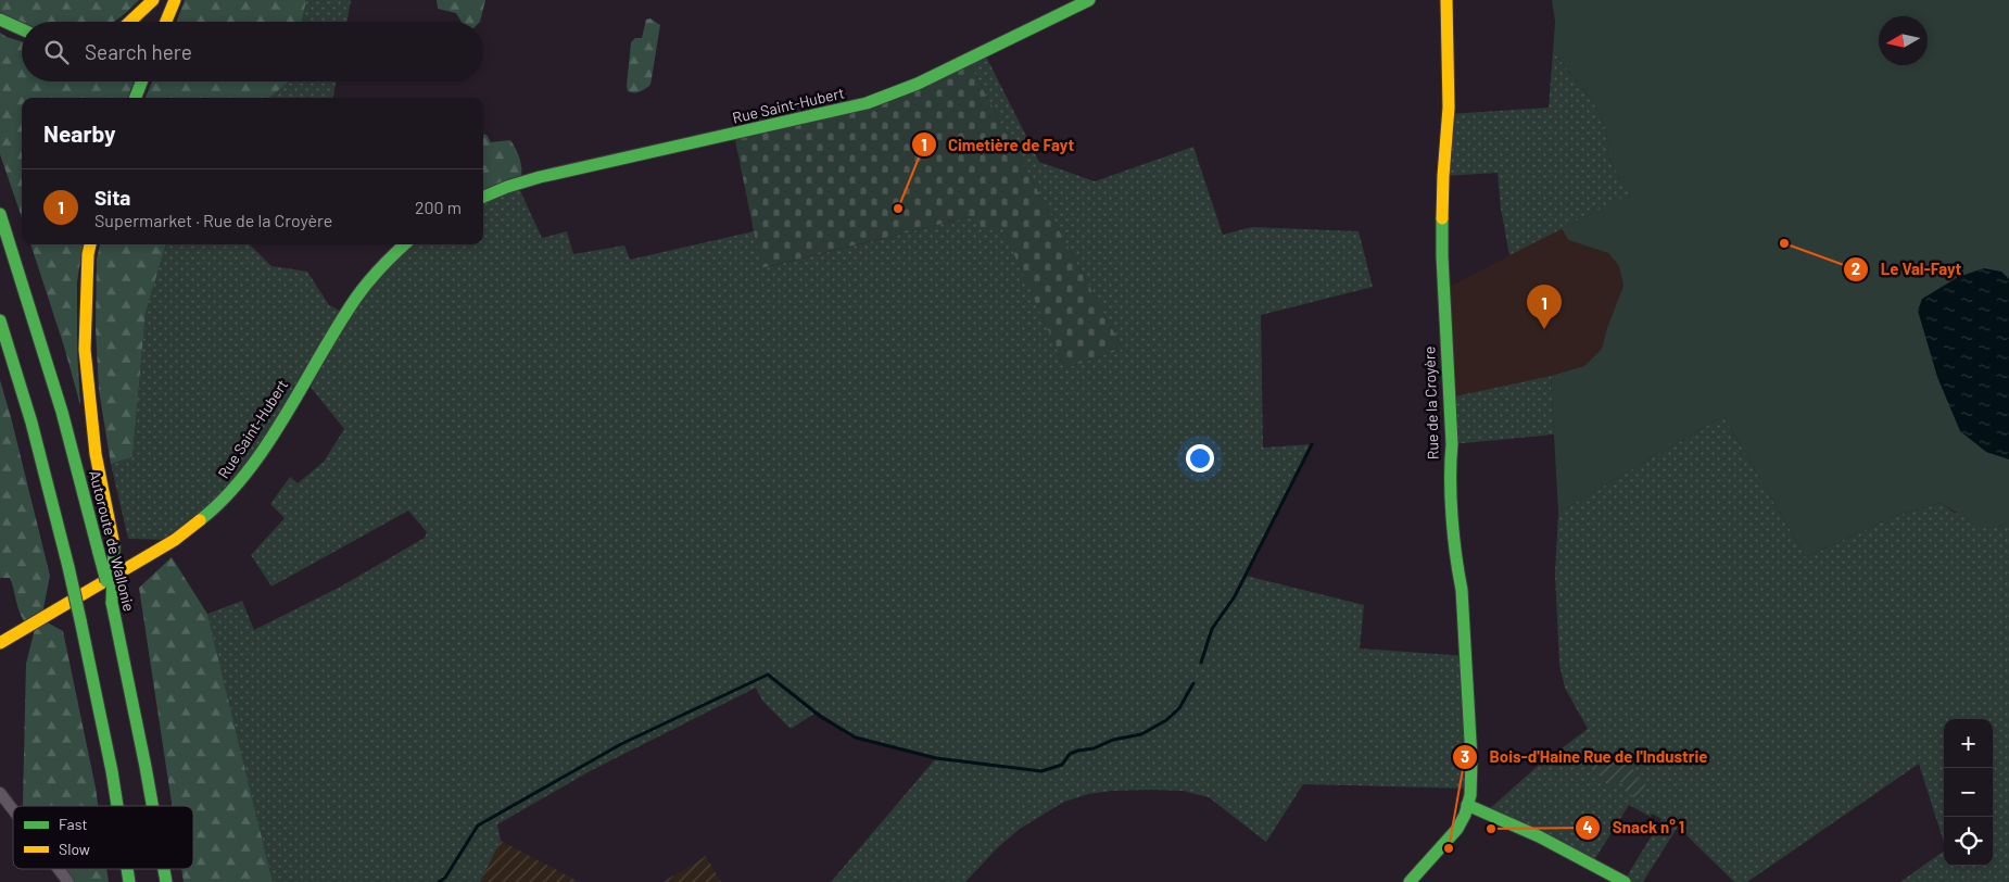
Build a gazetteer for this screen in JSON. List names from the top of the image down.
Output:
{
  "streets": {
    "main road": ["Rue Saint-Hubert", "Rue de la Croyère", "Autoroute de Wallonie"]
  },
  "places": [
    "Cimetière de Fayt",
    "Le Val-Fayt",
    "Snack n° 1",
    "Bois-d'Haine Rue de l'Industrie"
  ],
  "legend": ["Fast", "Slow"],
  "north": "left",
  "page": {
    "search": "Search here",
    "heading": "Nearby",
    "list": [
      {
        "mark": "1",
        "name": "Sita",
        "note": "Supermarket · Rue de la Croyère",
        "value": "200 m"
      }
    ],
    "pins": "1",
    "map_buttons": ["+", "−"]
  }
}
